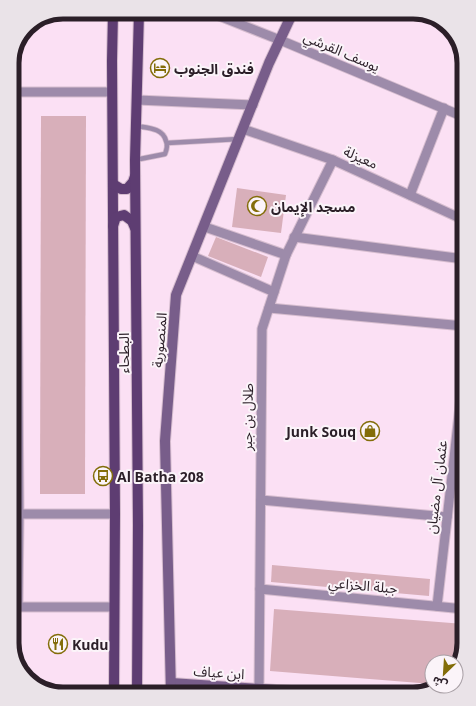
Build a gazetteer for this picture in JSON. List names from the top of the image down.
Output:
{
  "streets": {
    "main road": ["البطحاء"],
    "street": [
      "يوسف القرشي",
      "معيزلة",
      "المنصورية",
      "طلال بن جبر",
      "عثمان آل مضيان",
      "جبلة الخزاعي",
      "ابن عياف"
    ]
  },
  "crossings": [
    ["يوسف القرشي", "المنصورية"],
    ["معيزلة", "المنصورية"],
    ["معيزلة", "طلال بن جبر"],
    ["المنصورية", "ابن عياف"],
    ["طلال بن جبر", "جبلة الخزاعي"],
    ["عثمان آل مضيان", "جبلة الخزاعي"]
  ],
  "places": {
    "hotel": ["فندق الجنوب"],
    "mosque": ["مسجد الإيمان"],
    "shop": ["Junk Souq"],
    "bus stop": ["Al Batha 208"],
    "restaurant": ["Kudu"]
  },
  "north": "bottom left"
}
